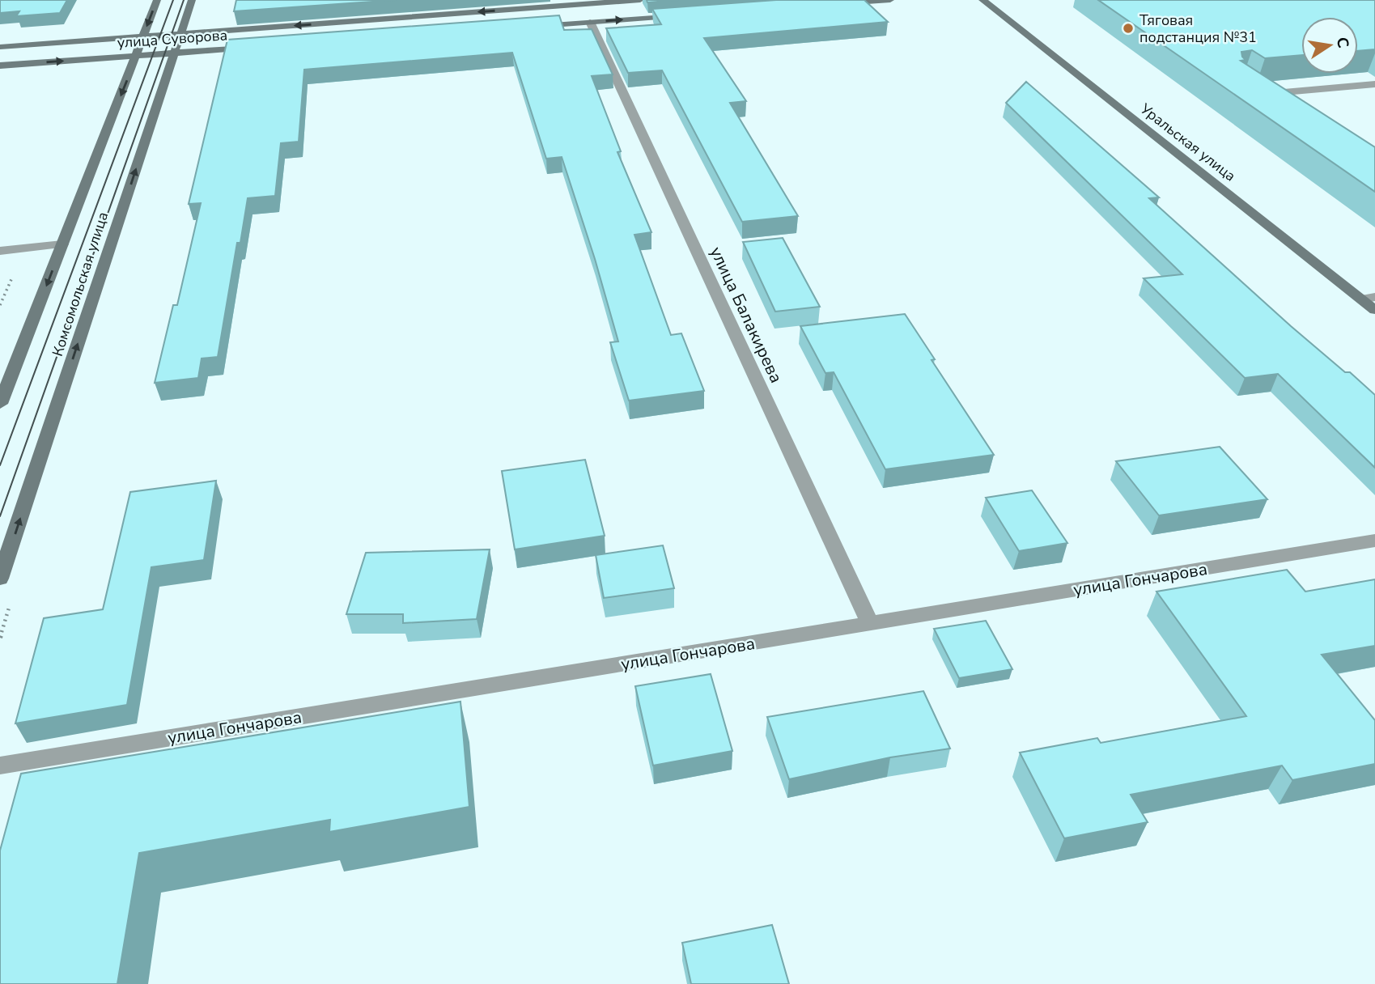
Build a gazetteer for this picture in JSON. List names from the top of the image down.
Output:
{
  "streets": {
    "main road": ["улица Суворова", "Уральская улица", "Комсомольская улица"],
    "street": ["улица Балакирева", "улица Гончарова"]
  },
  "crossings": [
    ["улица Суворова", "Комсомольская улица"],
    ["улица Балакирева", "улица Гончарова"]
  ],
  "places": ["Тяговая подстанция №31"],
  "north": "right"
}
